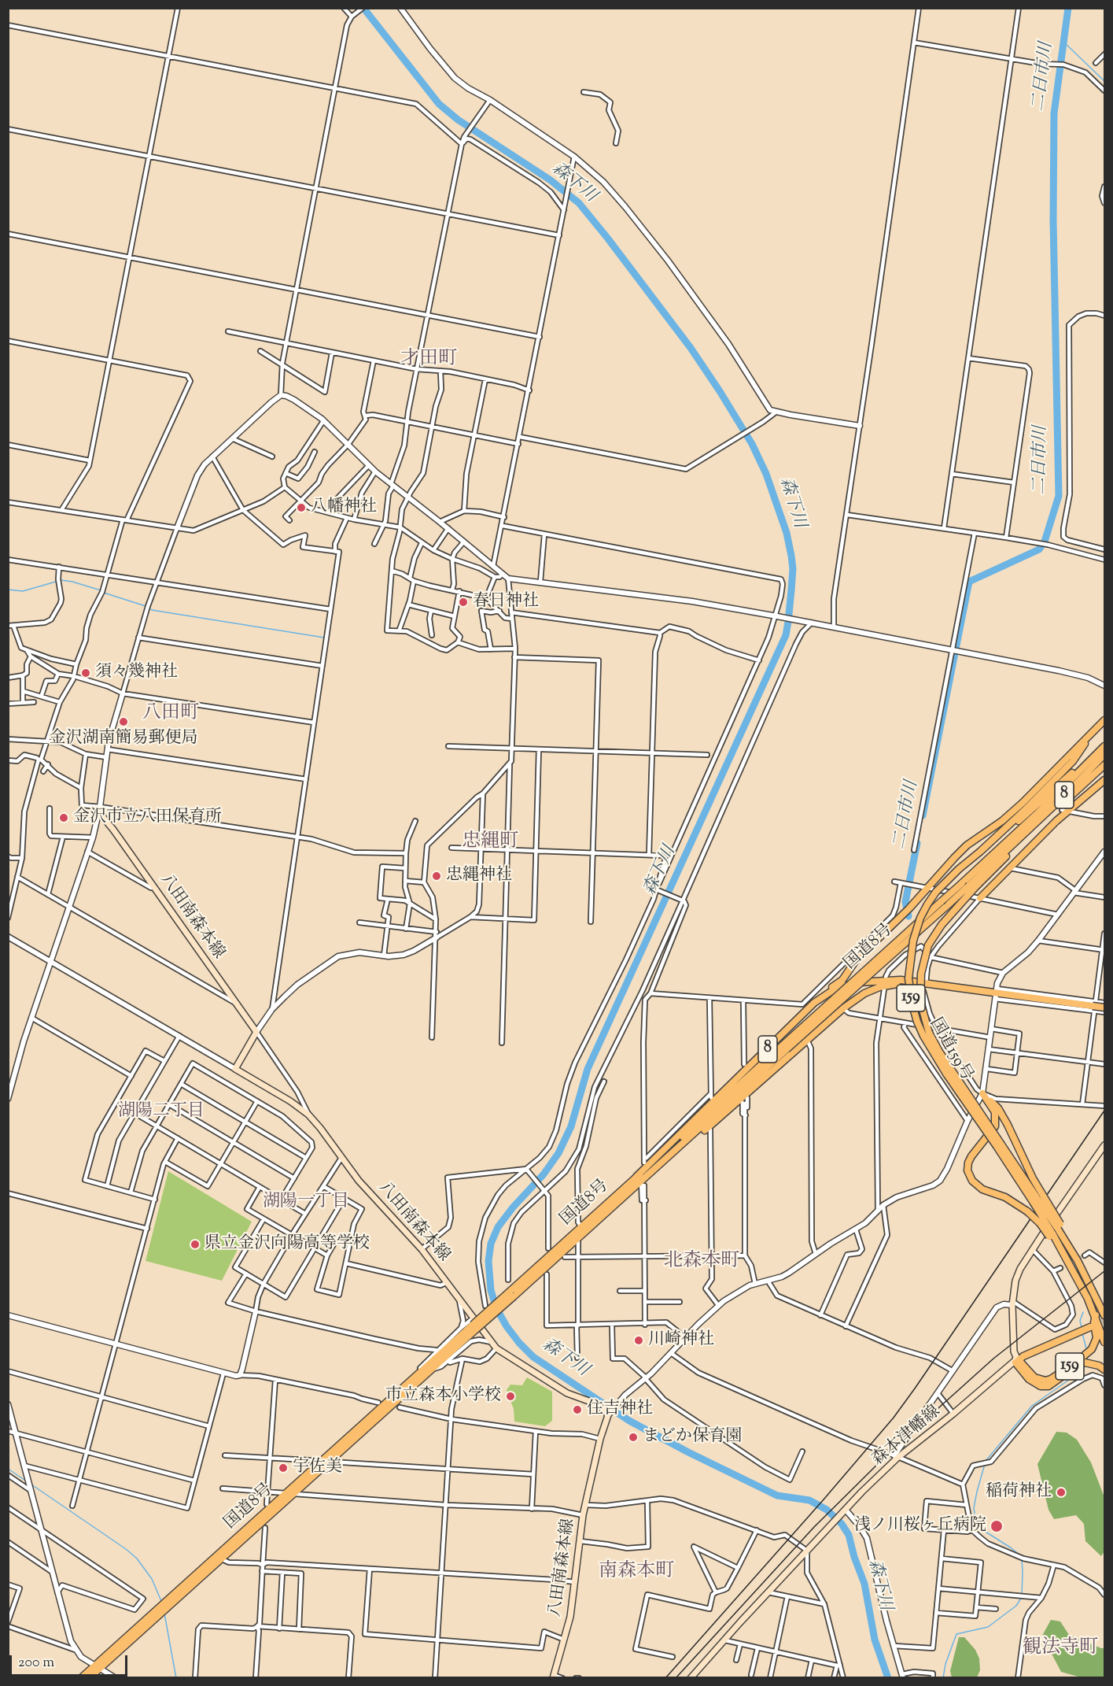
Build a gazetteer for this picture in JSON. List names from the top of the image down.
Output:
{
  "streets": {
    "highway": [
      "8",
      "国道8号",
      "159",
      "国道159号"
    ],
    "main road": ["八田南森本線", "森本津幡線"]
  },
  "crossings": [
    ["8", "国道8号"],
    ["8", "国道159号"],
    ["八田南森本線", "国道8号"],
    ["国道8号", "国道159号"],
    ["159", "国道159号"],
    ["159", "森本津幡線"]
  ],
  "districts": [
    "才田町",
    "八田町",
    "忠縄町",
    "湖陽二丁目",
    "湖陽一丁目",
    "北森本町",
    "南森本町",
    "観法寺町"
  ],
  "water": ["二日市川", "森下川"],
  "places": [
    "八幡神社",
    "春日神社",
    "須々幾神社",
    "金沢湖南簡易郵便局",
    "金沢市立八田保育所",
    "忠縄神社",
    "県立金沢向陽高等学校",
    "川崎神社",
    "市立森本小学校",
    "住吉神社",
    "まどか保育園",
    "宇佐美",
    "稲荷神社",
    "浅ノ川桜ヶ丘病院"
  ],
  "scale_bar": "200 m"
}
